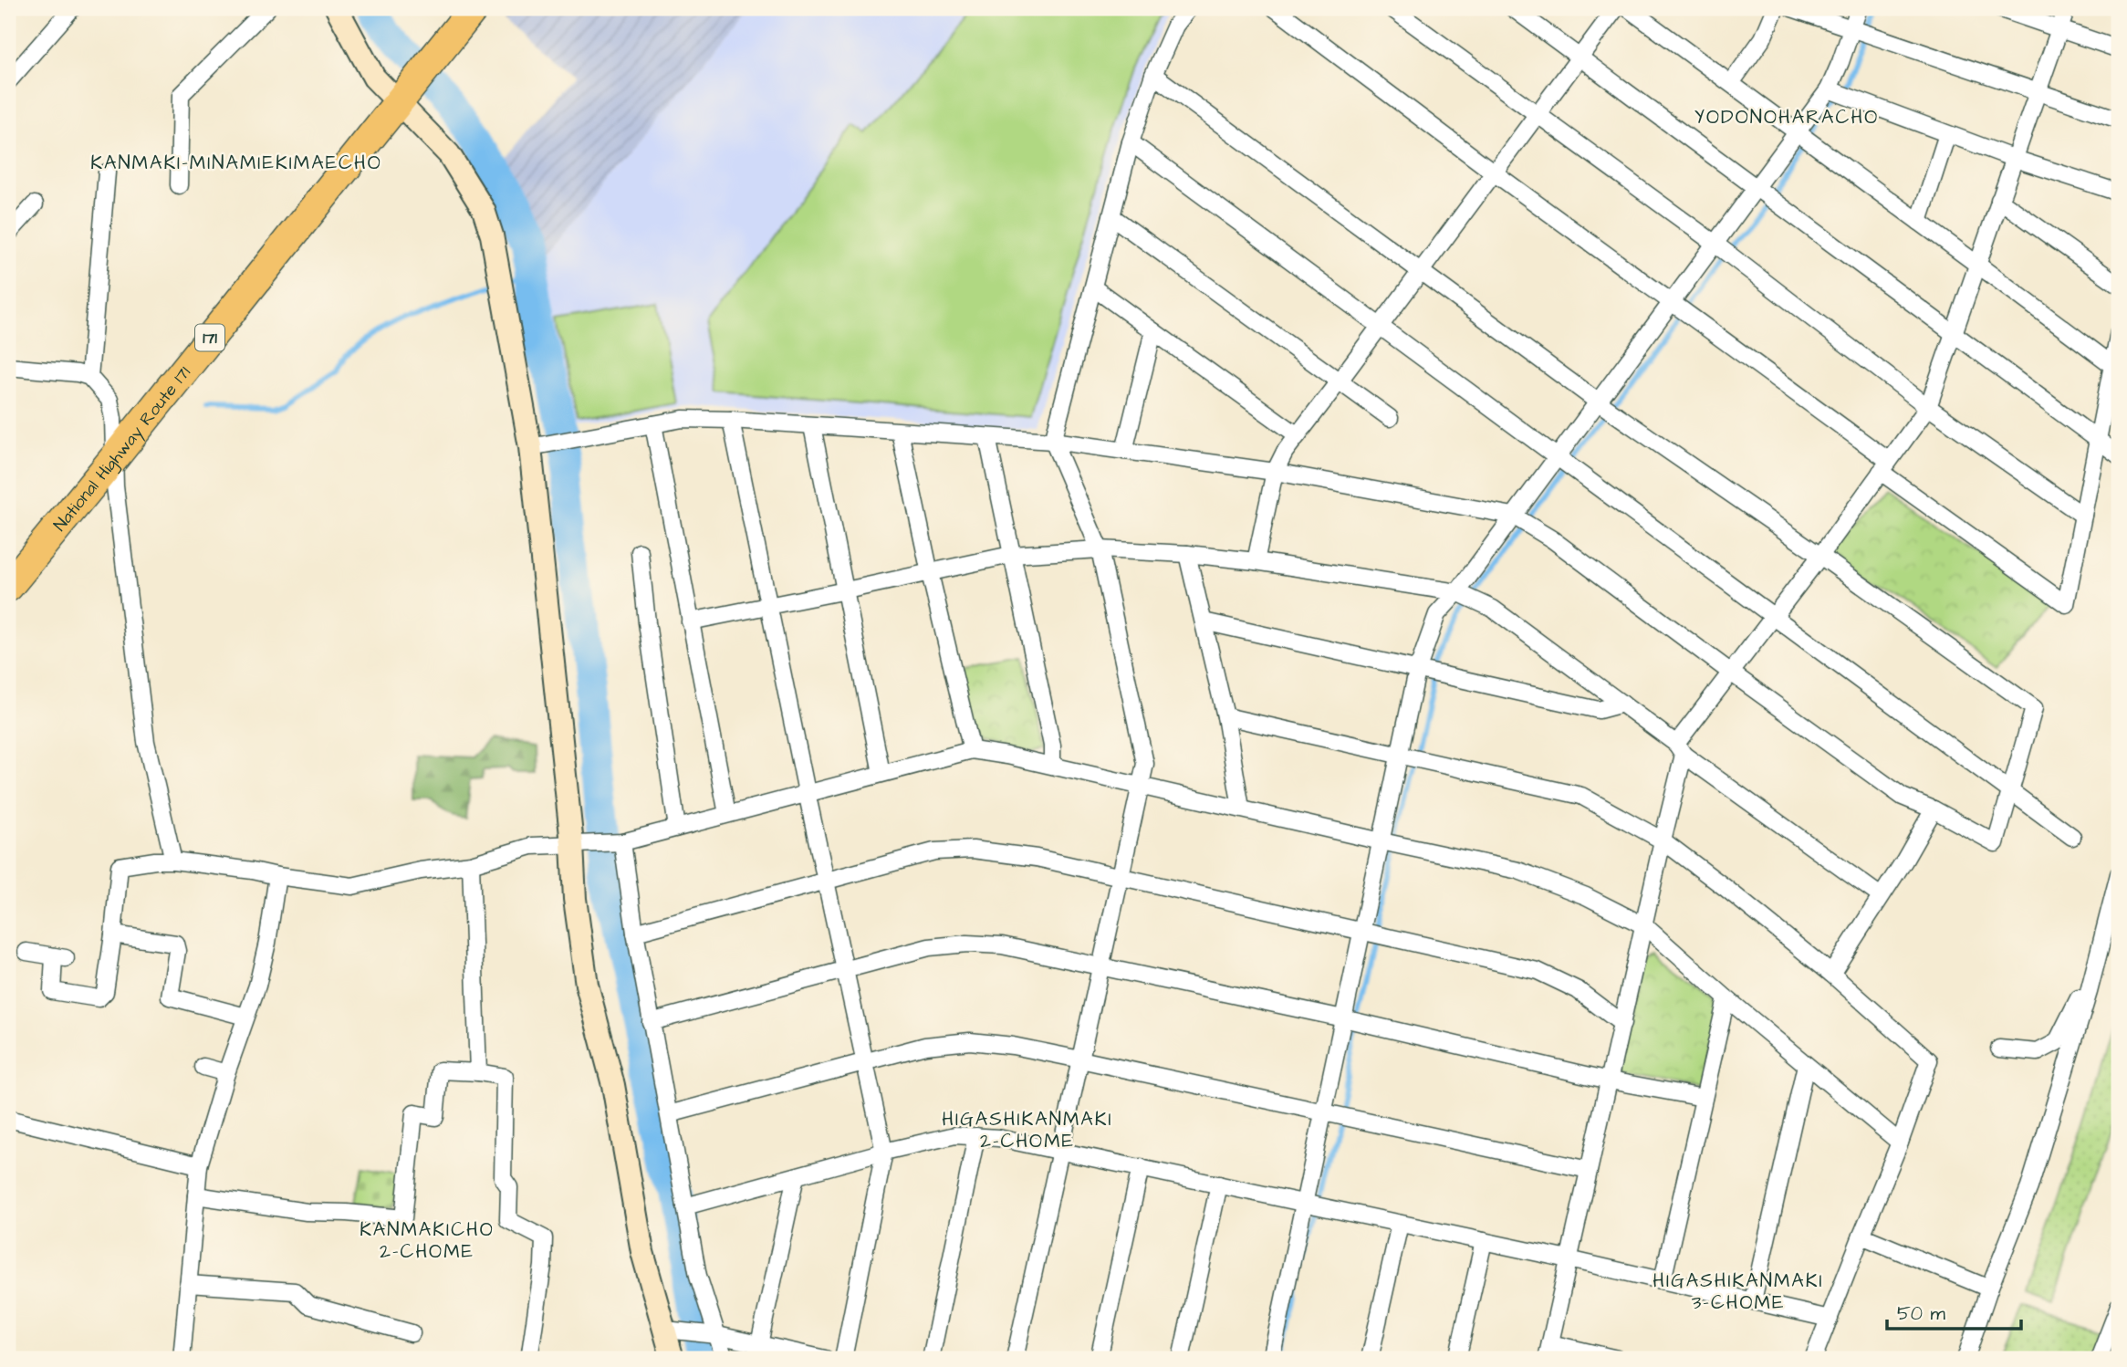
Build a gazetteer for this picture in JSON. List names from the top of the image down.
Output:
{
  "streets": {
    "highway": ["171", "National Highway Route 171"]
  },
  "districts": [
    "YODONOHARACHO",
    "KANMAKI-MINAMIEKIMAECHO",
    "HIGASHIKANMAKI 2-CHOME",
    "KANMAKICHO 2-CHOME",
    "HIGASHIKANMAKI 3-CHOME"
  ],
  "scale_bar": "50 m"
}
